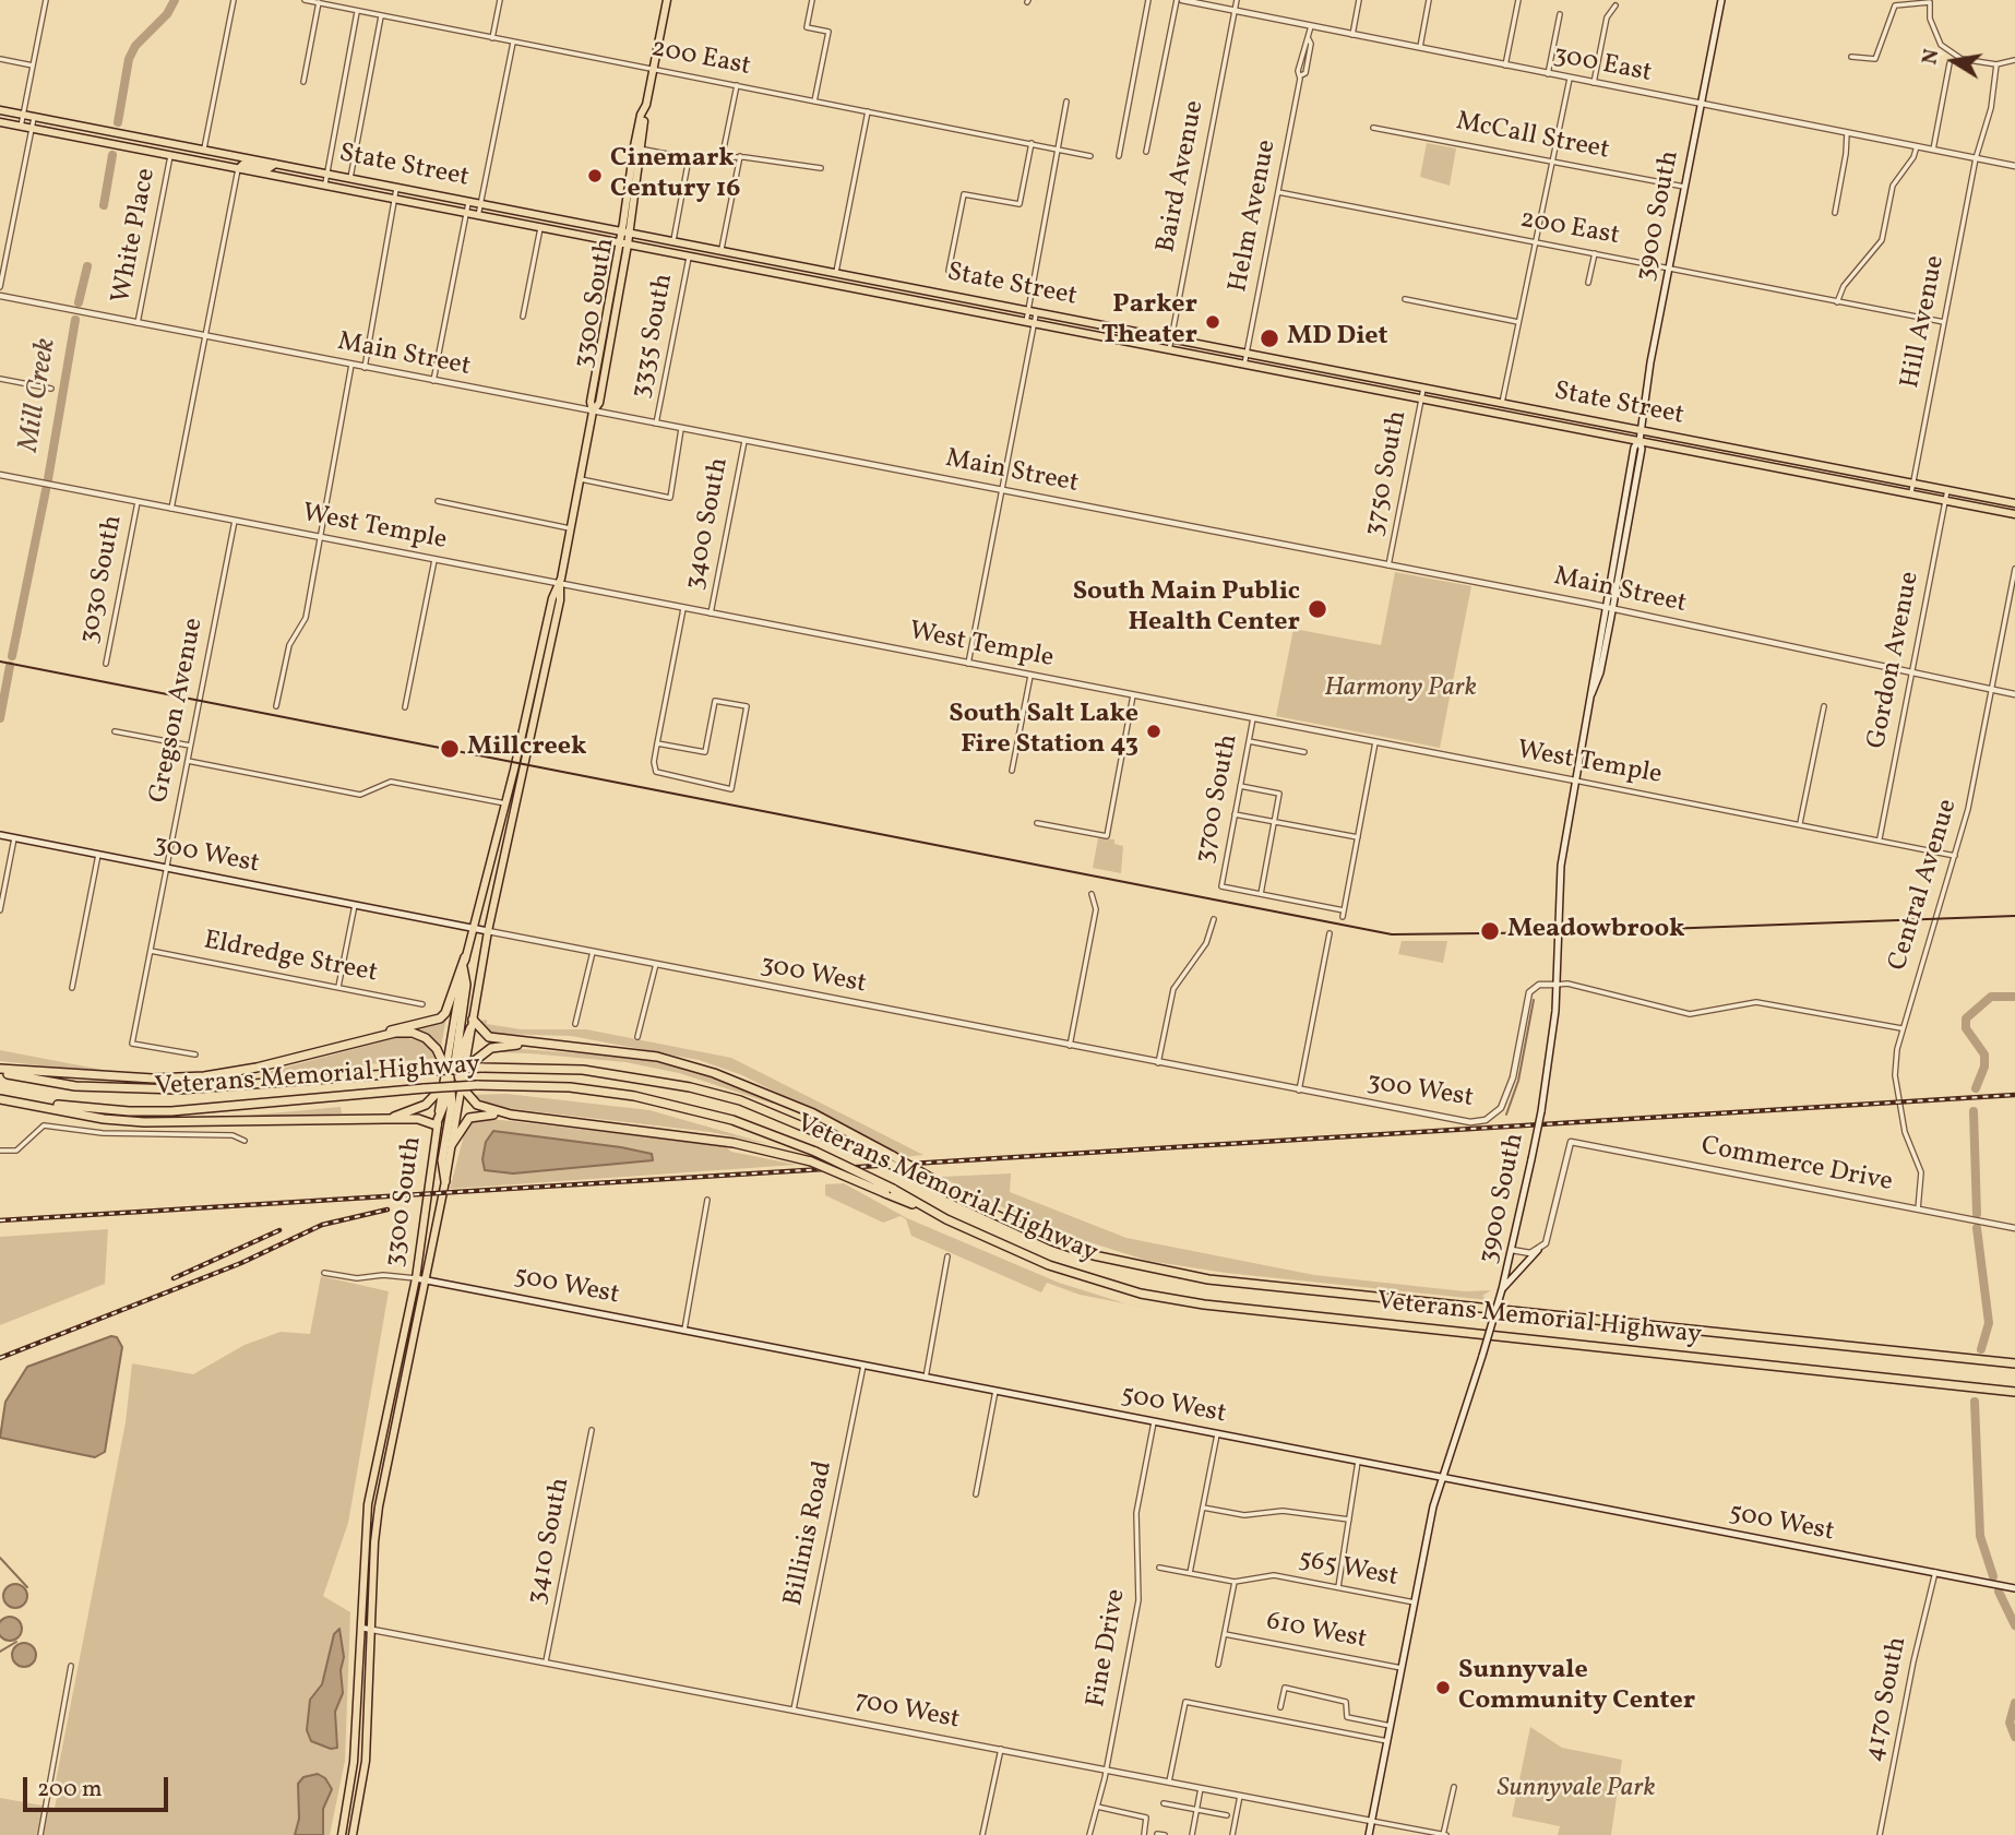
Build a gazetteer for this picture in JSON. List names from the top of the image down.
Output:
{
  "streets": {
    "highway": ["Veterans Memorial Highway"],
    "main road": [
      "State Street",
      "3900 South",
      "3300 South",
      "300 West",
      "500 West"
    ],
    "street": [
      "200 East",
      "300 East",
      "McCall Street",
      "Baird Avenue",
      "Helm Avenue",
      "White Place",
      "Hill Avenue",
      "3335 South",
      "Main Street",
      "3750 South",
      "3400 South",
      "West Temple",
      "3030 South",
      "Gordon Avenue",
      "Gregson Avenue",
      "3700 South",
      "Central Avenue",
      "Eldredge Street",
      "Commerce Drive",
      "Billinis Road",
      "3410 South",
      "565 West",
      "610 West",
      "Fine Drive",
      "4170 South",
      "700 West"
    ]
  },
  "crossings": [
    ["200 East", "Helm Avenue"],
    ["200 East", "3900 South"],
    ["200 East", "3300 South"],
    ["200 East", "Hill Avenue"],
    ["300 East", "Baird Avenue"],
    ["300 East", "Helm Avenue"],
    ["300 East", "3900 South"],
    ["300 East", "Hill Avenue"],
    ["McCall Street", "3900 South"],
    ["State Street", "Baird Avenue"],
    ["State Street", "Helm Avenue"],
    ["State Street", "3900 South"],
    ["State Street", "White Place"],
    ["State Street", "3300 South"],
    ["State Street", "Hill Avenue"],
    ["State Street", "3335 South"],
    ["State Street", "3750 South"],
    ["State Street", "Gordon Avenue"],
    ["3900 South", "Main Street"],
    ["3900 South", "West Temple"],
    ["3900 South", "300 West"],
    ["3900 South", "500 West"],
    ["3900 South", "565 West"],
    ["3900 South", "610 West"],
    ["3900 South", "700 West"],
    ["White Place", "Main Street"],
    ["3300 South", "Main Street"],
    ["3300 South", "West Temple"],
    ["3300 South", "300 West"],
    ["3300 South", "500 West"],
    ["3300 South", "700 West"],
    ["3335 South", "Main Street"],
    ["Main Street", "3750 South"],
    ["Main Street", "3400 South"],
    ["Main Street", "Gordon Avenue"],
    ["Main Street", "Central Avenue"],
    ["3400 South", "West Temple"],
    ["West Temple", "3030 South"],
    ["West Temple", "Gordon Avenue"],
    ["West Temple", "Gregson Avenue"],
    ["West Temple", "3700 South"],
    ["West Temple", "Central Avenue"],
    ["Gregson Avenue", "300 West"],
    ["Gregson Avenue", "Eldredge Street"],
    ["Central Avenue", "Commerce Drive"],
    ["500 West", "Billinis Road"],
    ["500 West", "Fine Drive"],
    ["500 West", "4170 South"],
    ["Billinis Road", "700 West"],
    ["3410 South", "700 West"],
    ["Fine Drive", "700 West"]
  ],
  "water": ["Mill Creek"],
  "parks": ["Harmony Park", "Sunnyvale Park"],
  "places": [
    "Cinemark Century 16",
    "Parker Theater",
    "MD Diet",
    "South Main Public Health Center",
    "South Salt Lake Fire Station 43",
    "Millcreek",
    "Meadowbrook",
    "Sunnyvale Community Center"
  ],
  "scale_bar": "200 m",
  "north": "left"
}
